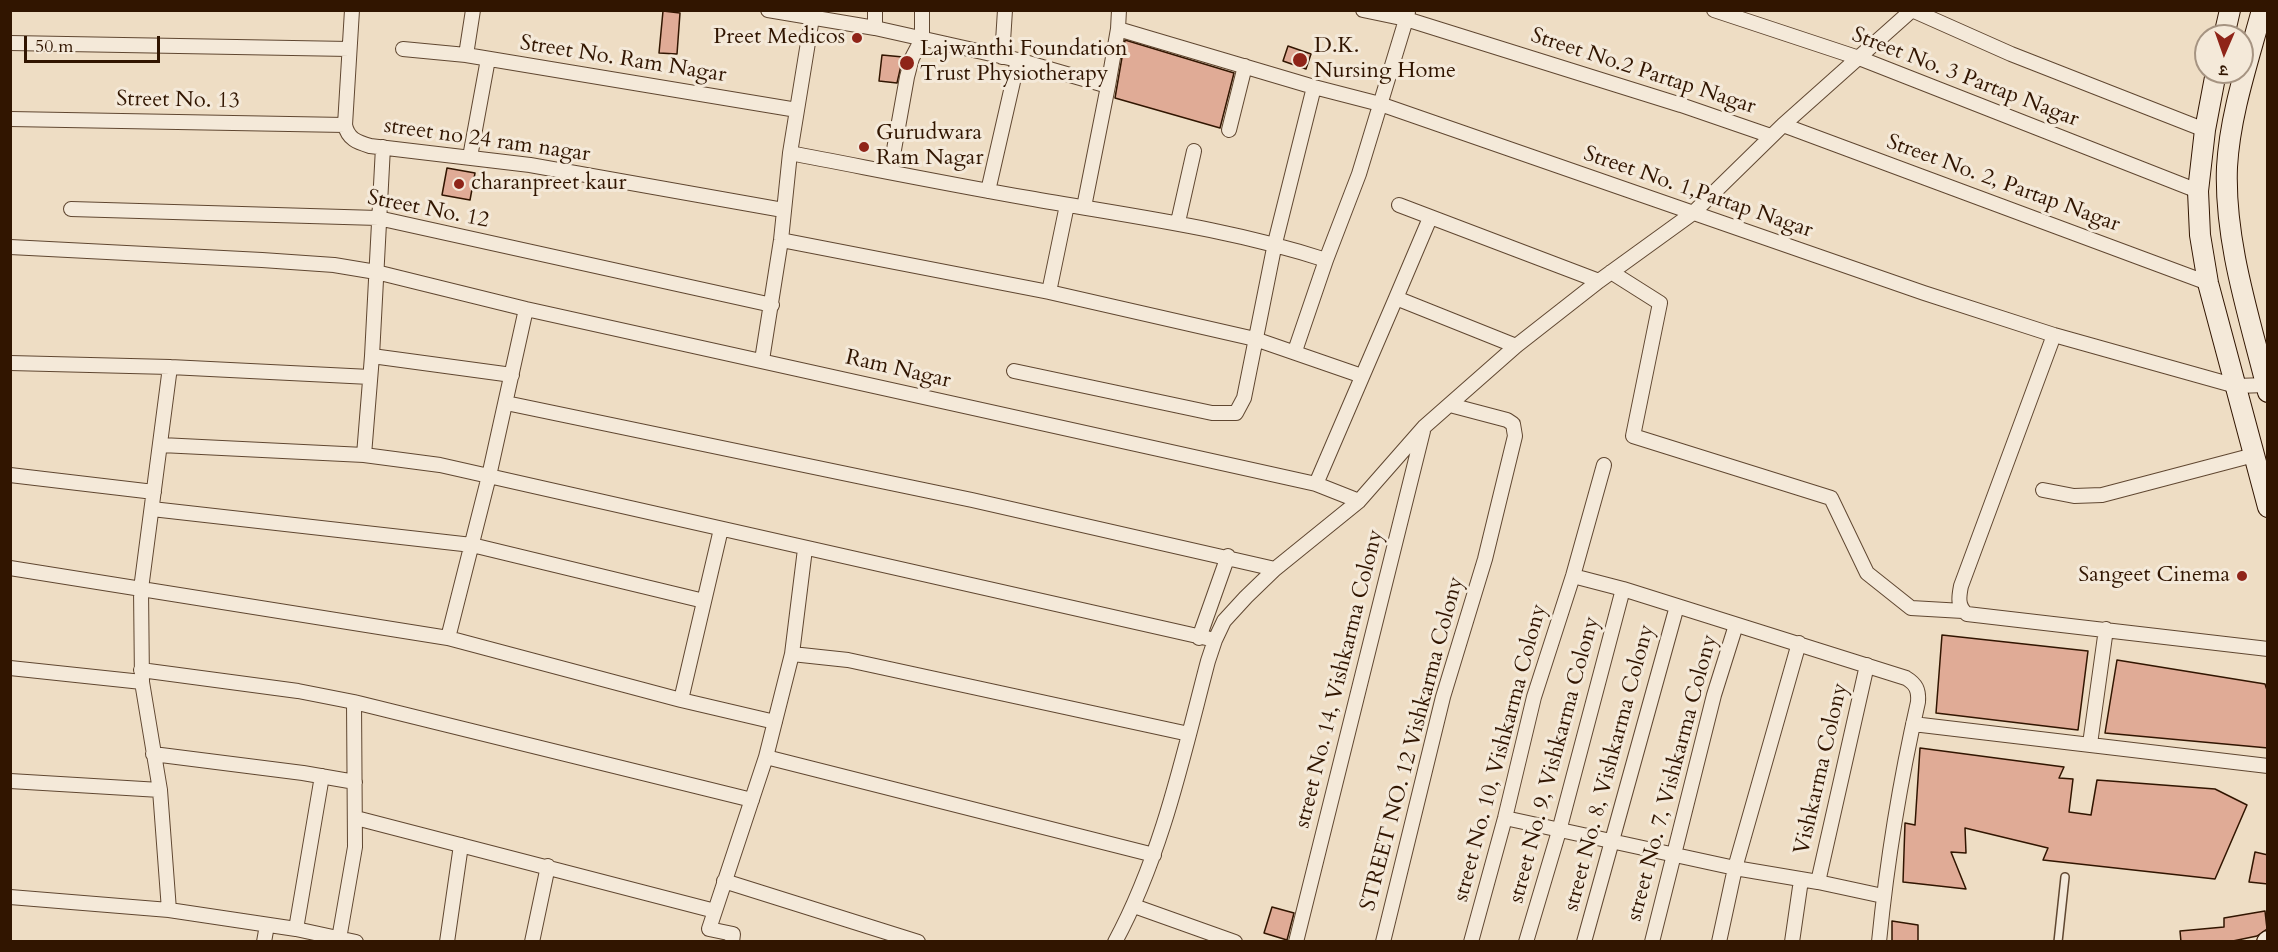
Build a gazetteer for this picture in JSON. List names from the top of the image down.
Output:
{
  "streets": {
    "street": [
      "Street No. Ram Nagar",
      "Street No.2 Partap Nagar",
      "Street No. 3 Partap Nagar",
      "Street No. 13",
      "street no 24 ram nagar",
      "Street No. 2, Partap Nagar",
      "Street No. 1,Partap Nagar",
      "Street No. 12",
      "Ram Nagar",
      "street No. 14, Vishkarma Colony",
      "STREET NO. 12 Vishkarma Colony",
      "street No. 10, Vishkarma Colony",
      "street No. 9, Vishkarma Colony",
      "street No. 8, Vishkarma Colony",
      "Vishkarma Colony",
      "street No. 7, Vishkarma Colony"
    ]
  },
  "crossings": [
    ["Street No. 13", "street no 24 ram nagar"]
  ],
  "places": [
    "Preet Medicos",
    "D.K. Nursing Home",
    "Lajwanthi Foundation Trust Physiotherapy",
    "Gurudwara Ram Nagar",
    "charanpreet kaur",
    "Sangeet Cinema"
  ],
  "scale_bar": "50 m",
  "north": "bottom"
}
